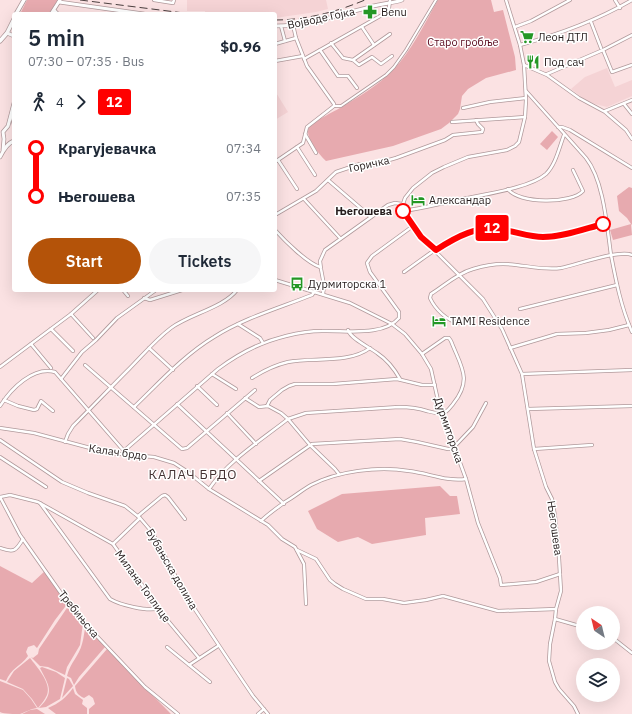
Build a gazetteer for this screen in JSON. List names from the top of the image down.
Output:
{
  "streets": {
    "street": [
      "Војводе Гојка",
      "Горичка",
      "Дурмиторска",
      "Калач брдо",
      "Његошева",
      "Бубањска долина",
      "Милана Топлице",
      "Требињска"
    ]
  },
  "crossings": [
    ["Дурмиторска", "Његошева"],
    ["Милана Топлице", "Требињска"]
  ],
  "districts": ["КАЛАЧ БРДО"],
  "parks": ["Старо гробље"],
  "places": {
    "pharmacy": ["Benu"],
    "supermarket": ["Леон ДТЛ"],
    "restaurant": ["Под сач"],
    "hotel": ["Александар", "TAMI Residence"],
    "other": ["Његошева"],
    "bus stop": ["Дурмиторска 1"]
  },
  "lines": ["bus line 12"],
  "north": "top left",
  "page": {
    "on_map": "12",
    "heading": ["5 min", "07:30 – 07:35 · Bus", "$0.96"],
    "legs": ["4", "12"],
    "list": [
      {
        "name": "Крагујевачка",
        "value": "07:34"
      },
      {
        "name": "Његошева",
        "value": "07:35"
      }
    ],
    "buttons": ["Start", "Tickets"]
  }
}
